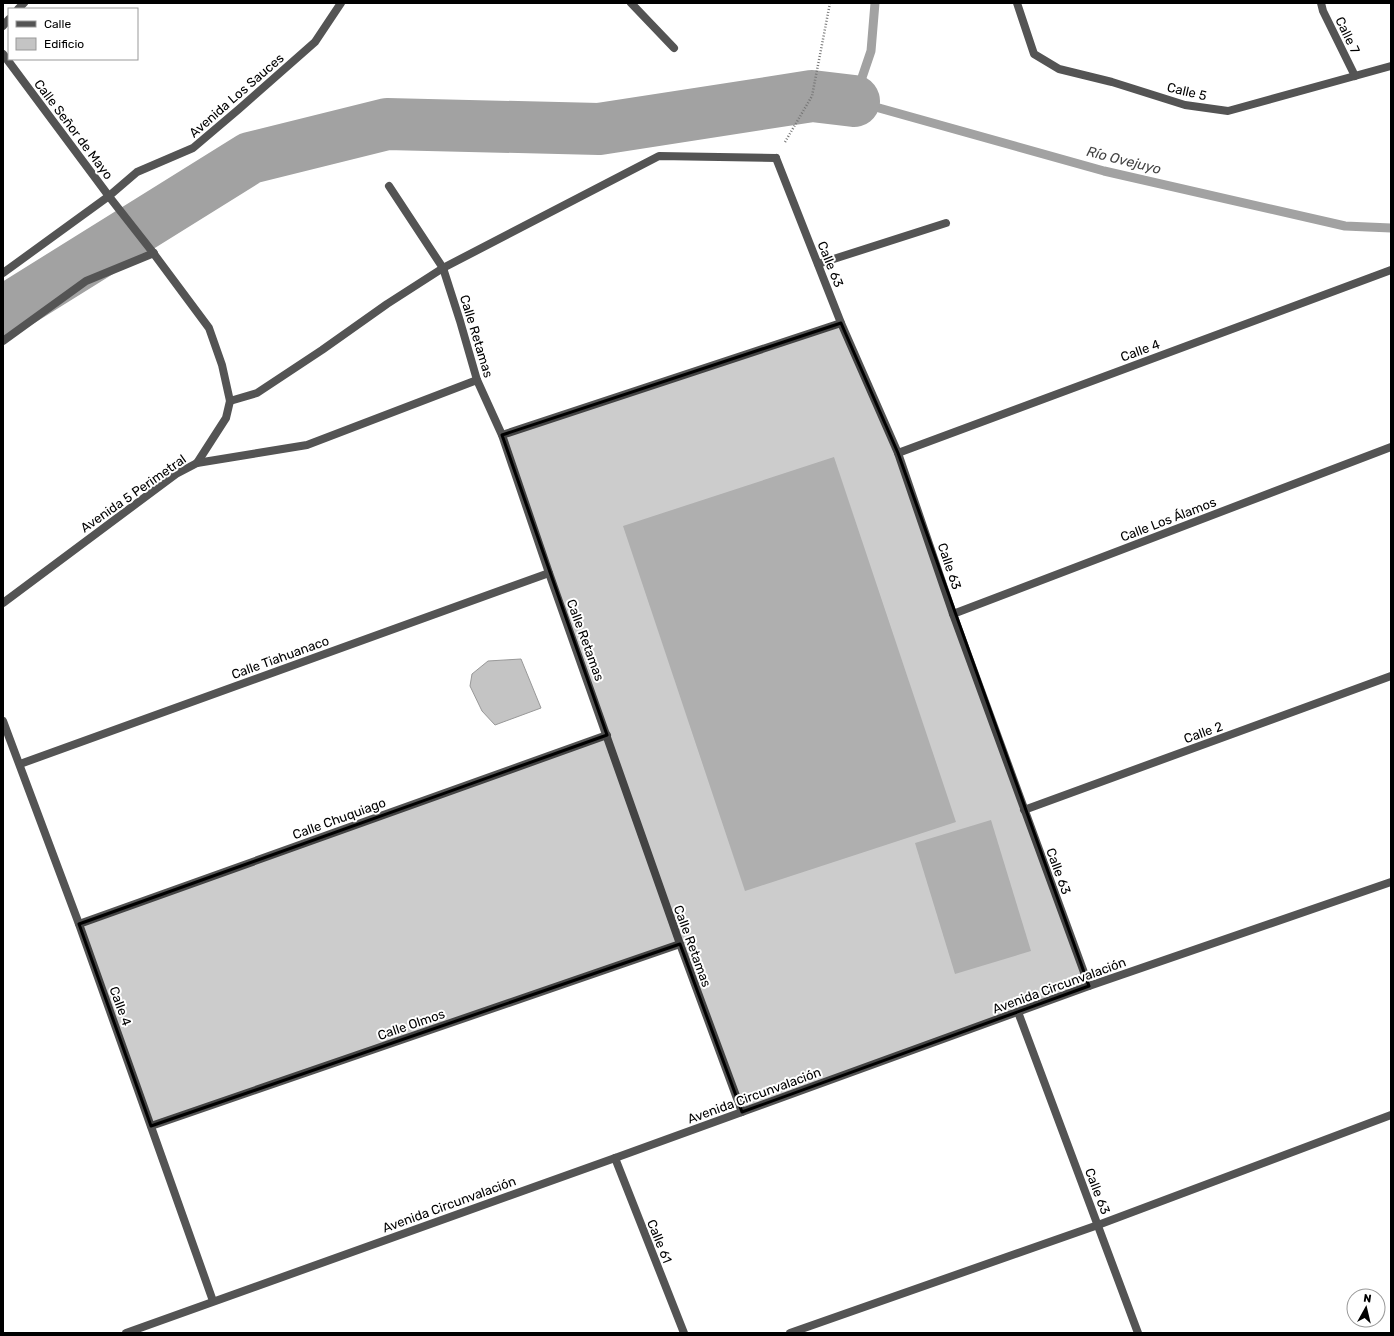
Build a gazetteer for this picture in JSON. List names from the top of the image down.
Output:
{
  "streets": {
    "street": [
      "Calle 7",
      "Calle 5",
      "Avenida Los Sauces",
      "Calle Señor de Mayo",
      "Calle 63",
      "Calle Retamas",
      "Calle 4",
      "Avenida 5 Perimetral",
      "Calle Los Álamos",
      "Calle Tiahuanaco",
      "Calle 2",
      "Calle Chuquiago",
      "Avenida Circunvalación",
      "Calle Olmos",
      "Calle 61"
    ]
  },
  "crossings": [
    ["Calle 7", "Calle 5"],
    ["Avenida Los Sauces", "Calle Señor de Mayo"],
    ["Calle Señor de Mayo", "Avenida 5 Perimetral"],
    ["Calle 63", "Calle 4"],
    ["Calle 63", "Calle Los Álamos"],
    ["Calle 63", "Calle 2"],
    ["Calle 63", "Avenida Circunvalación"],
    ["Calle Retamas", "Calle Tiahuanaco"],
    ["Calle Retamas", "Calle Chuquiago"],
    ["Calle Retamas", "Avenida Circunvalación"],
    ["Calle Retamas", "Calle Olmos"],
    ["Calle 4", "Calle Tiahuanaco"],
    ["Calle 4", "Calle Chuquiago"],
    ["Calle 4", "Avenida Circunvalación"],
    ["Calle 4", "Calle Olmos"],
    ["Avenida Circunvalación", "Calle 61"]
  ],
  "water": ["Río Ovejuyo"],
  "legend": ["Calle", "Edificio"],
  "north": "top"
}
